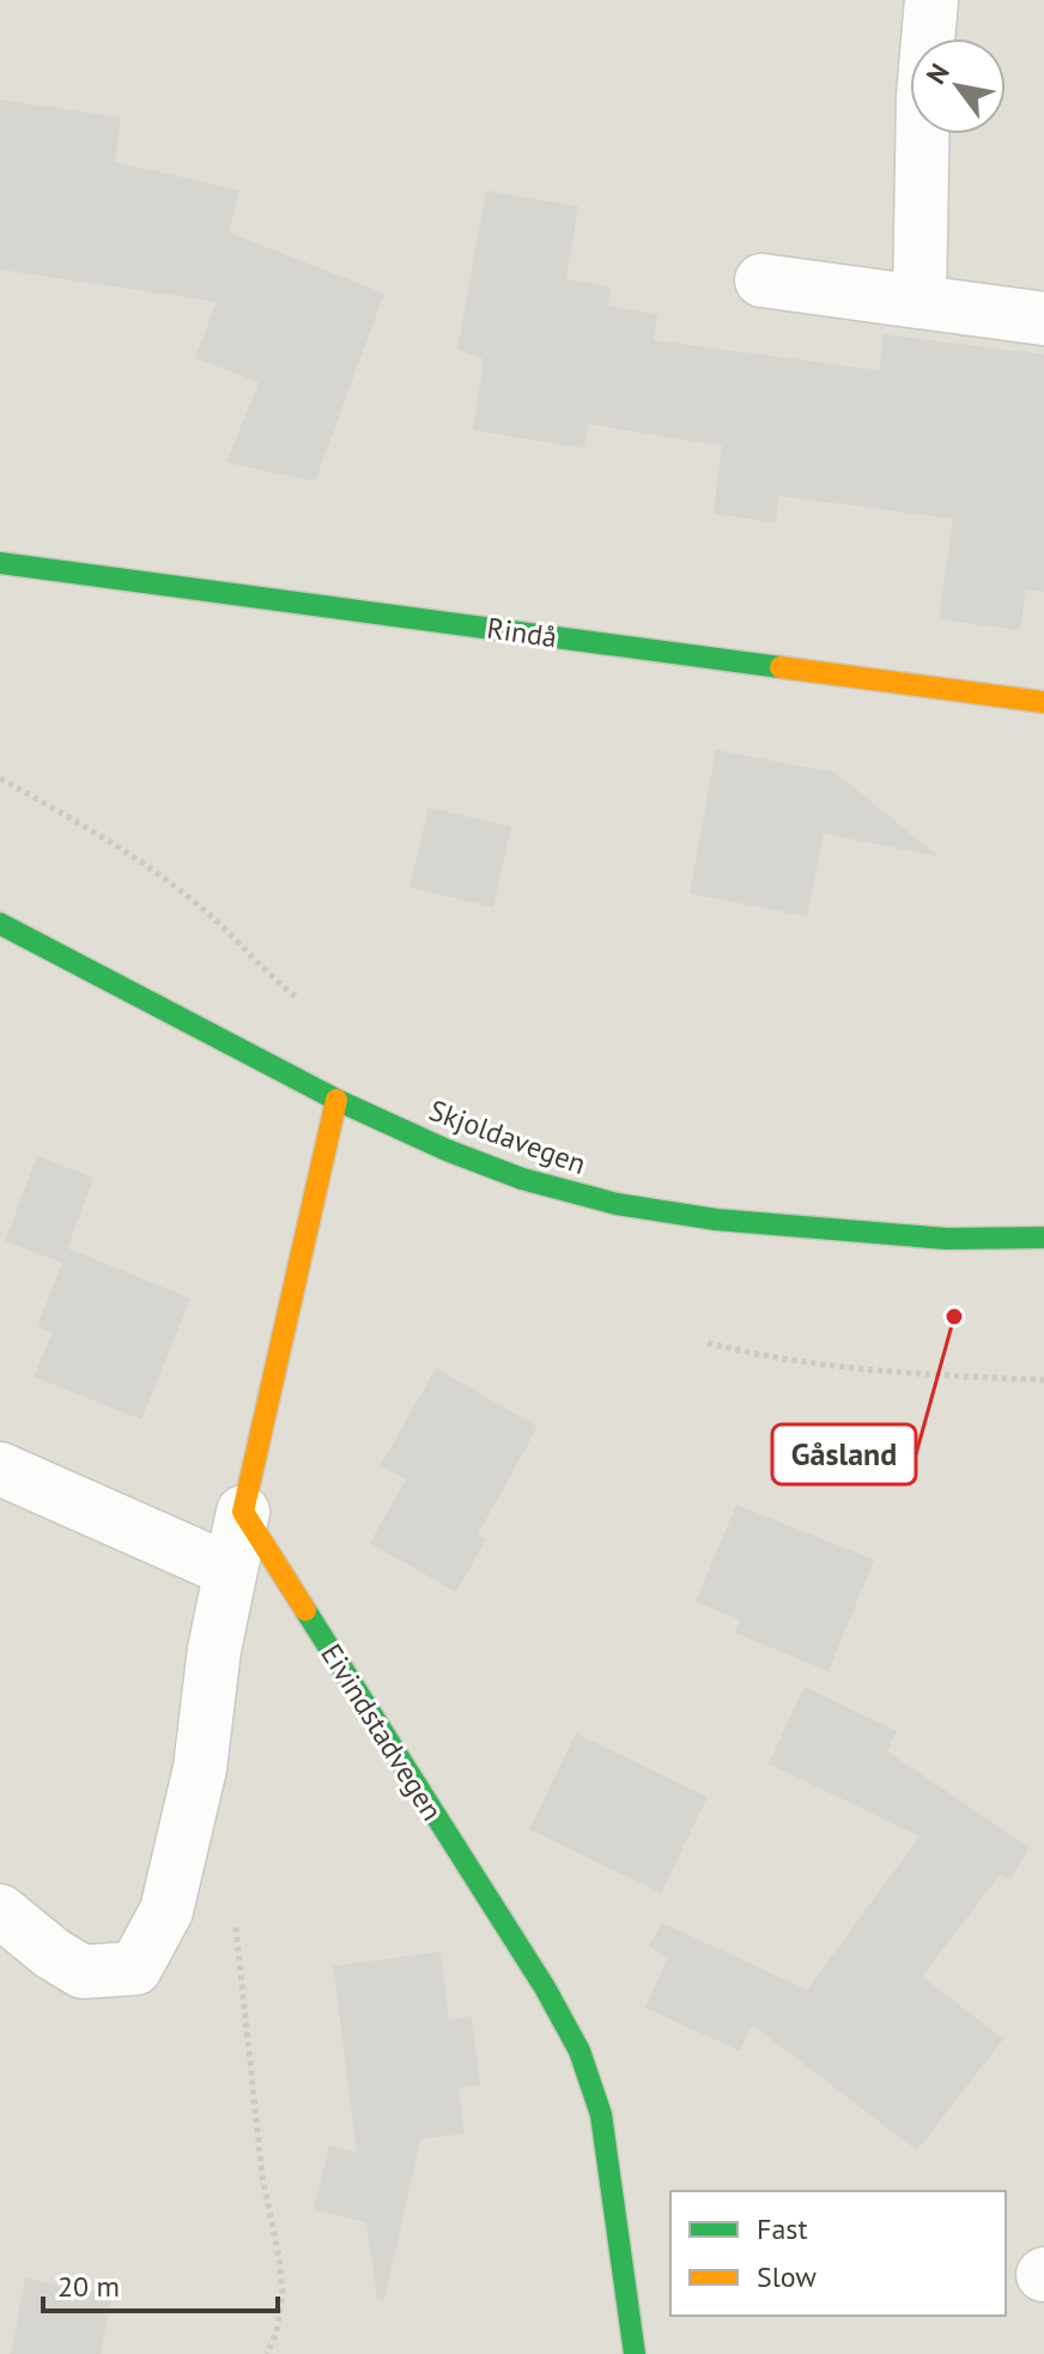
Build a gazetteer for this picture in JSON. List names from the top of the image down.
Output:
{
  "streets": {
    "street": ["Rindå", "Skjoldavegen", "Eivindstadvegen"]
  },
  "places": ["Gåsland"],
  "legend": ["Fast", "Slow"],
  "scale_bar": "20 m",
  "north": "top left"
}
